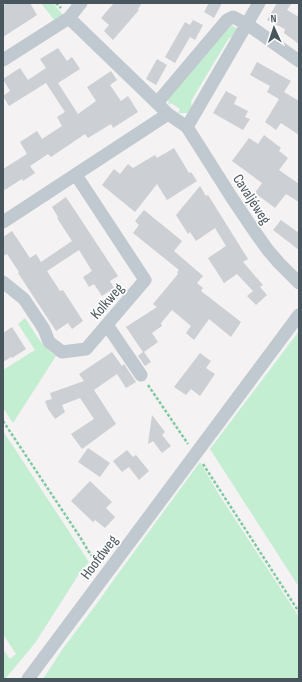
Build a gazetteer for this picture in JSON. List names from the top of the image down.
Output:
{
  "streets": {
    "street": ["Cavaljéweg", "Kolkweg", "Hoofdweg"]
  },
  "north": "top"
}
